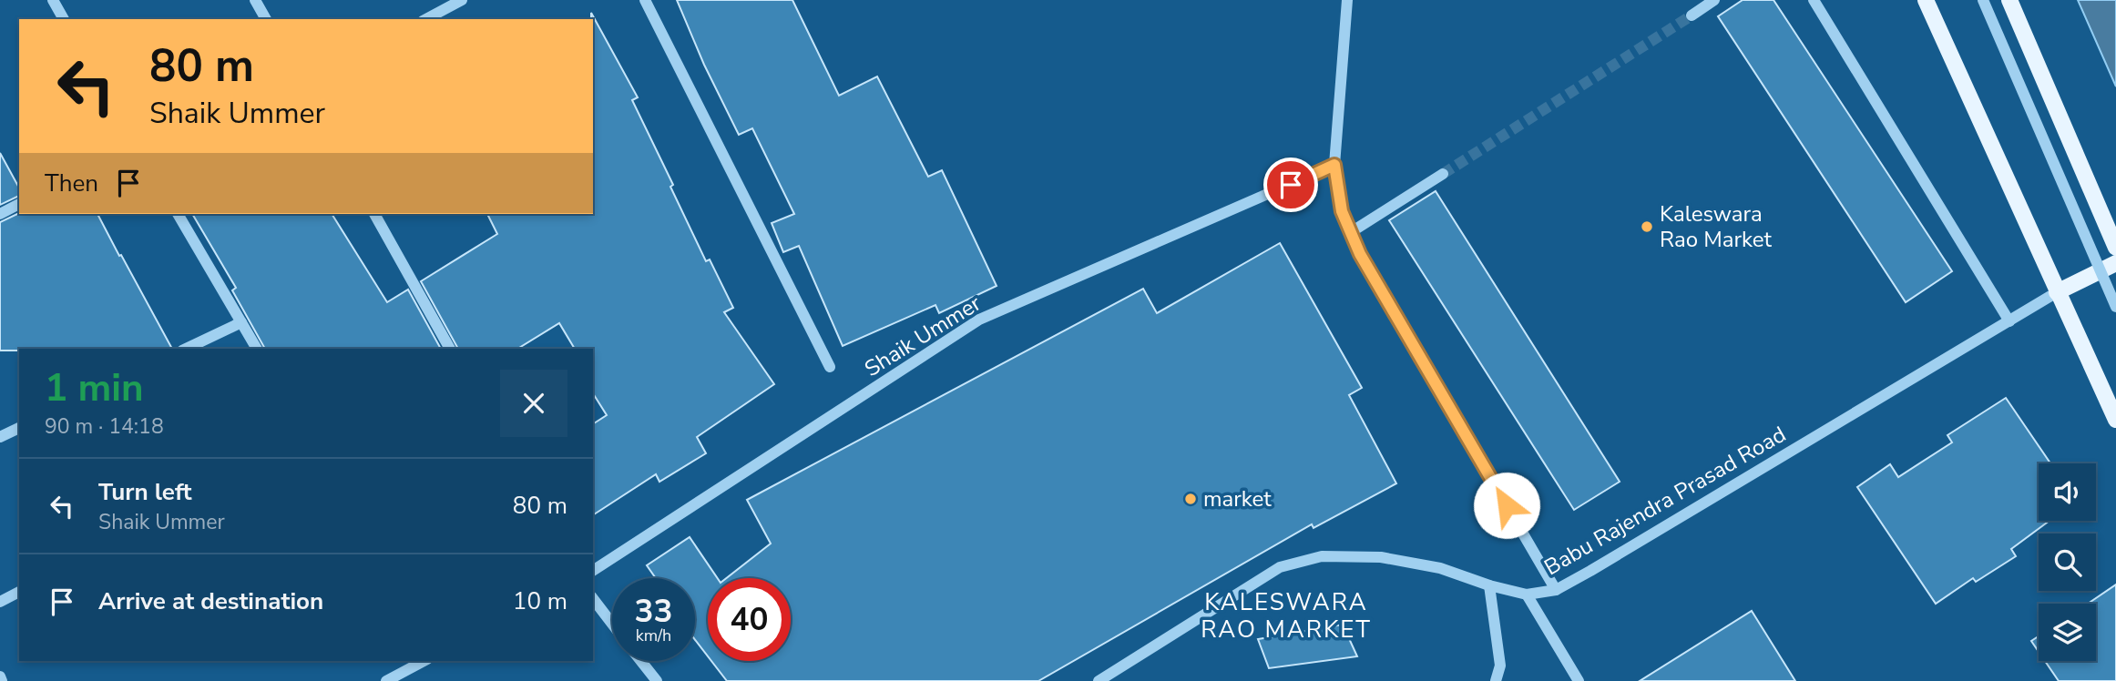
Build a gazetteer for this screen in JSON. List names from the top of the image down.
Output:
{
  "streets": {
    "street": ["Shaik Ummer", "Babu Rajendra Prasad Road"]
  },
  "districts": ["KALESWARA RAO MARKET"],
  "places": ["Kaleswara Rao Market", "market"],
  "page": {
    "turn": ["80 m", "Shaik Ummer"],
    "then": "Then",
    "heading": ["1 min", "90 m · 14:18"],
    "list": [
      {
        "name": "Turn left",
        "note": "Shaik Ummer",
        "value": "80 m"
      },
      {
        "name": "Arrive at destination",
        "value": "10 m"
      }
    ],
    "speed": "33 km/h",
    "limit": "40"
  }
}
